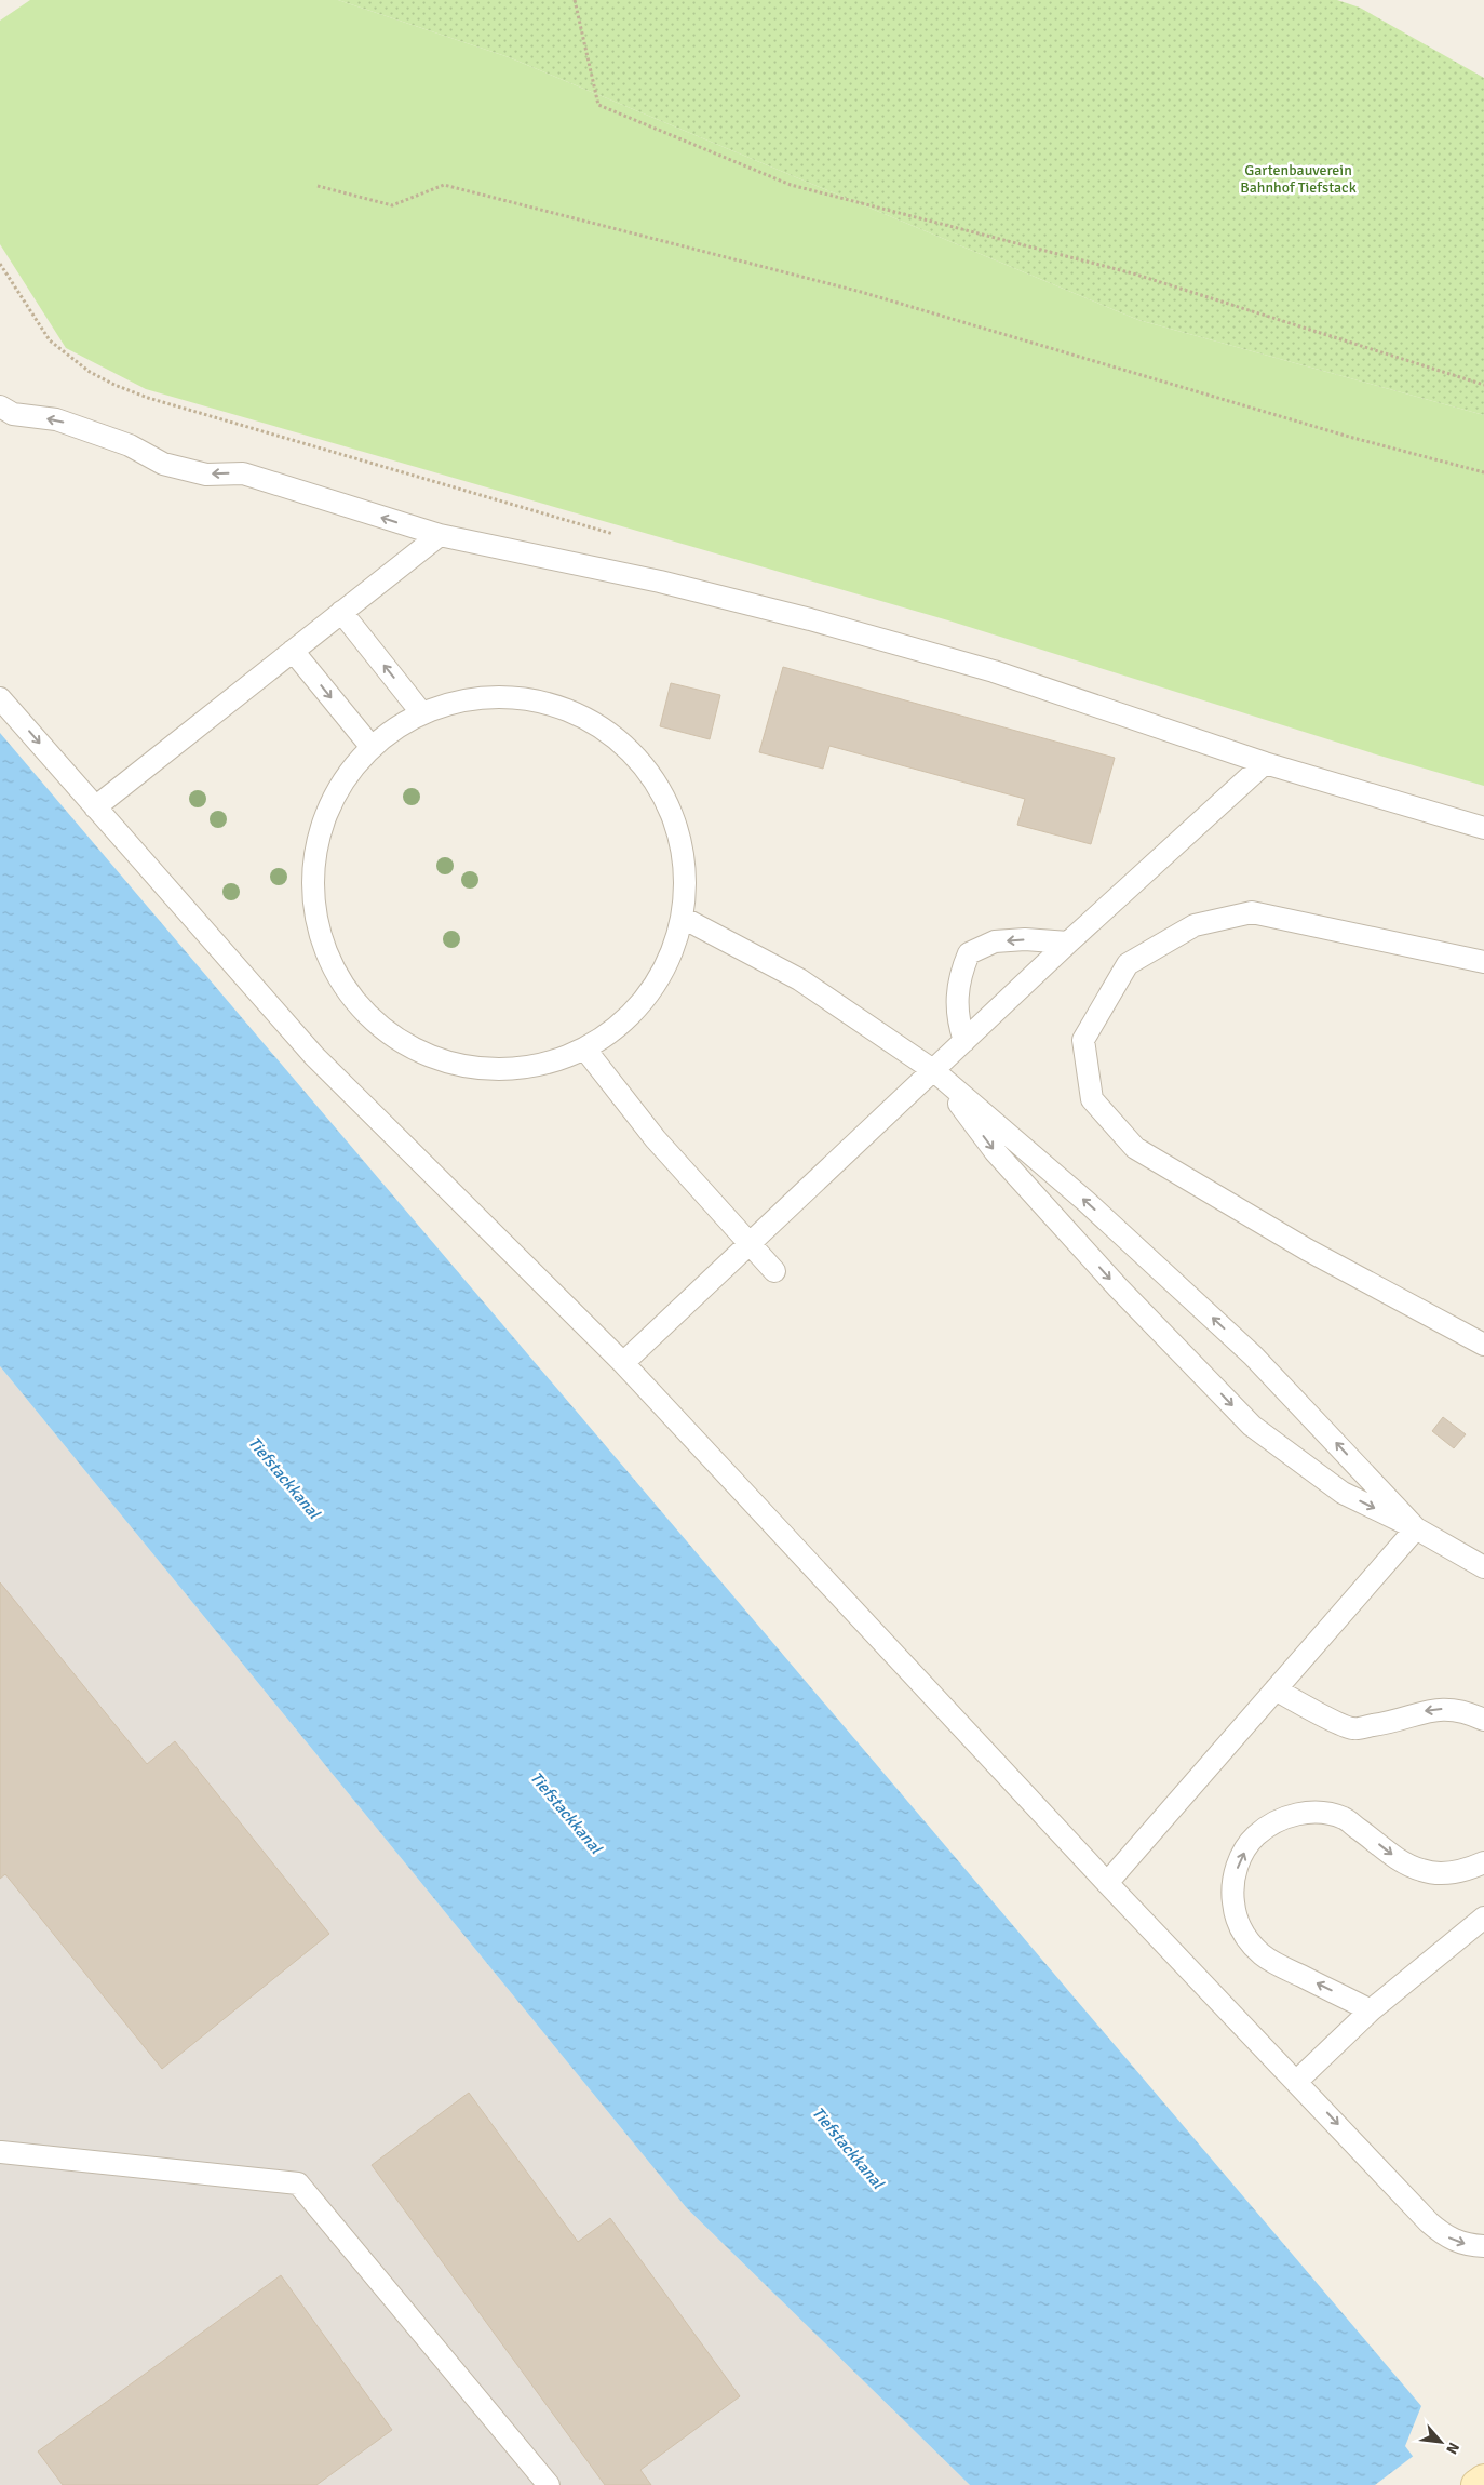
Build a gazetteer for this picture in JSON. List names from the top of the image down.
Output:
{
  "water": ["Tiefstackkanal"],
  "parks": ["Gartenbauverein Bahnhof Tiefstack"],
  "north": "bottom right"
}
